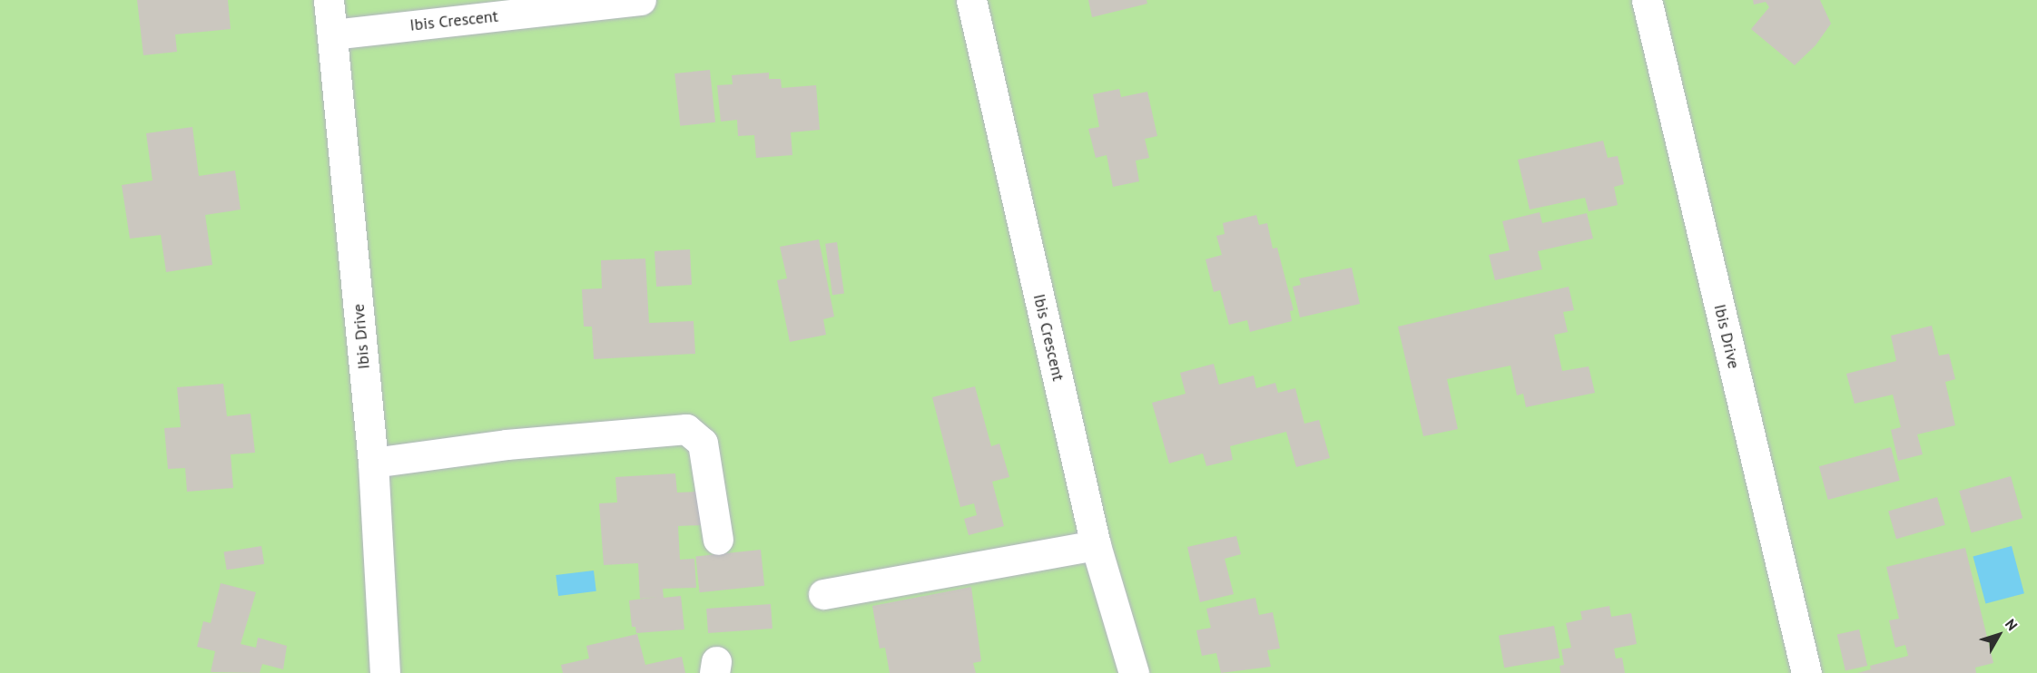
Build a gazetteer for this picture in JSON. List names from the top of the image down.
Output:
{
  "streets": {
    "street": ["Ibis Crescent", "Ibis Drive"]
  },
  "crossings": [
    ["Ibis Crescent", "Ibis Drive"]
  ],
  "north": "top right"
}
